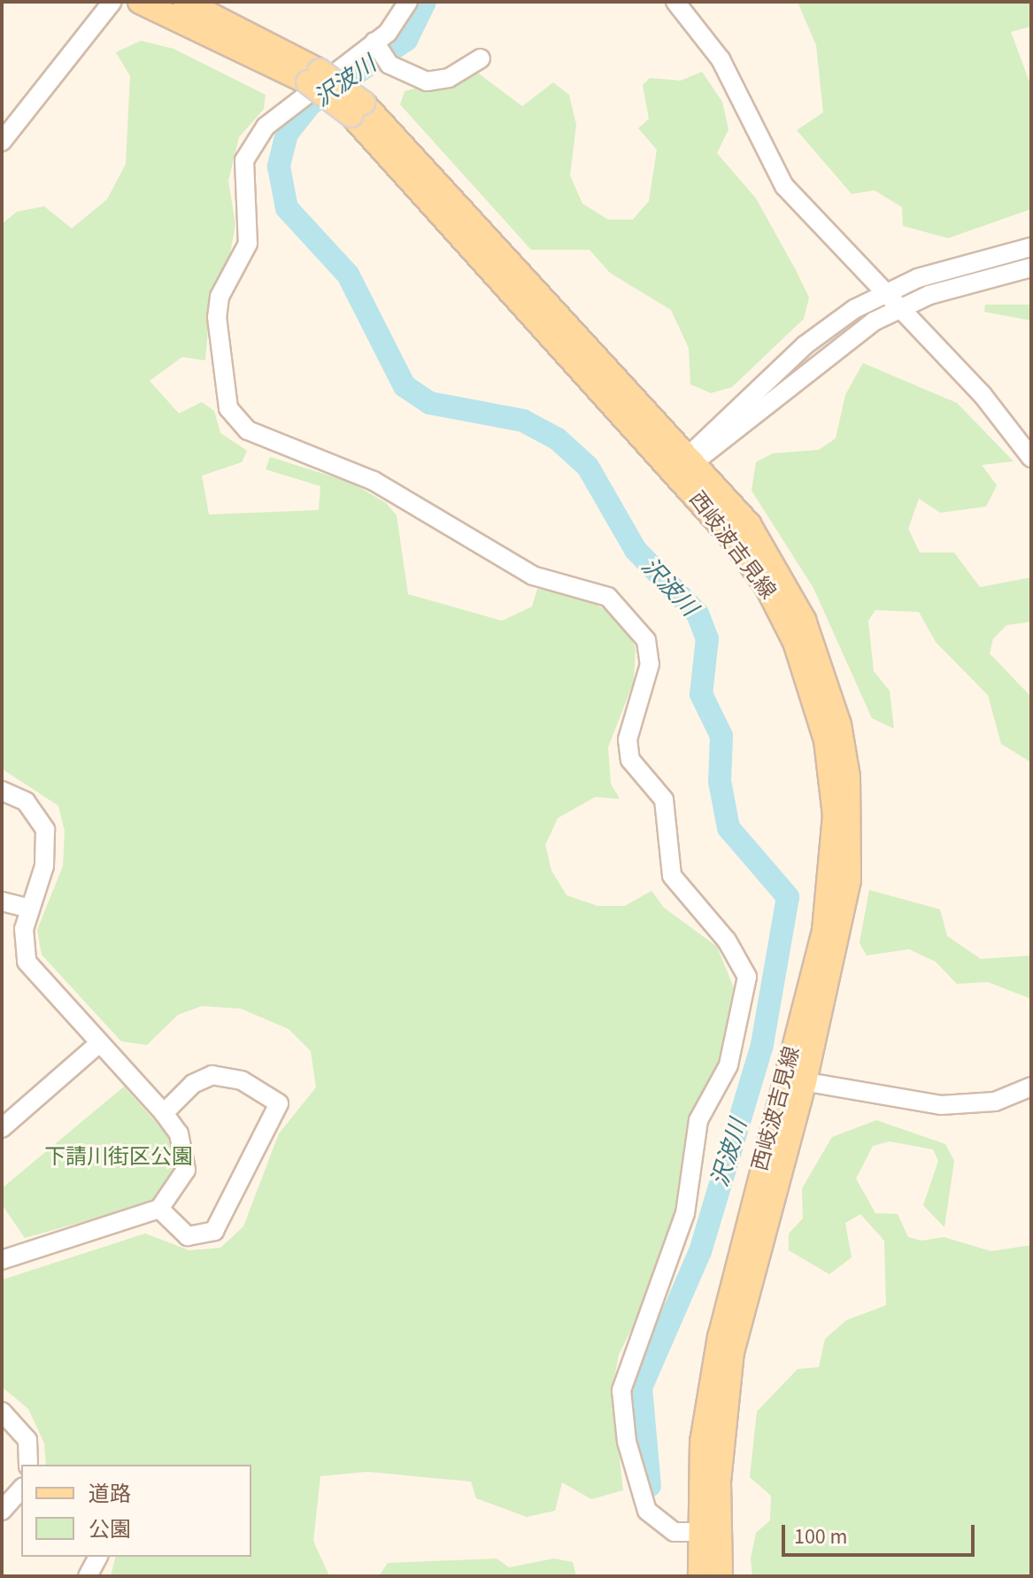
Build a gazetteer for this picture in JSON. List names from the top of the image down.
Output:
{
  "streets": {
    "main road": ["西岐波吉見線"]
  },
  "water": ["沢波川"],
  "parks": ["下請川街区公園"],
  "legend": ["道路", "公園"],
  "scale_bar": "100 m"
}
